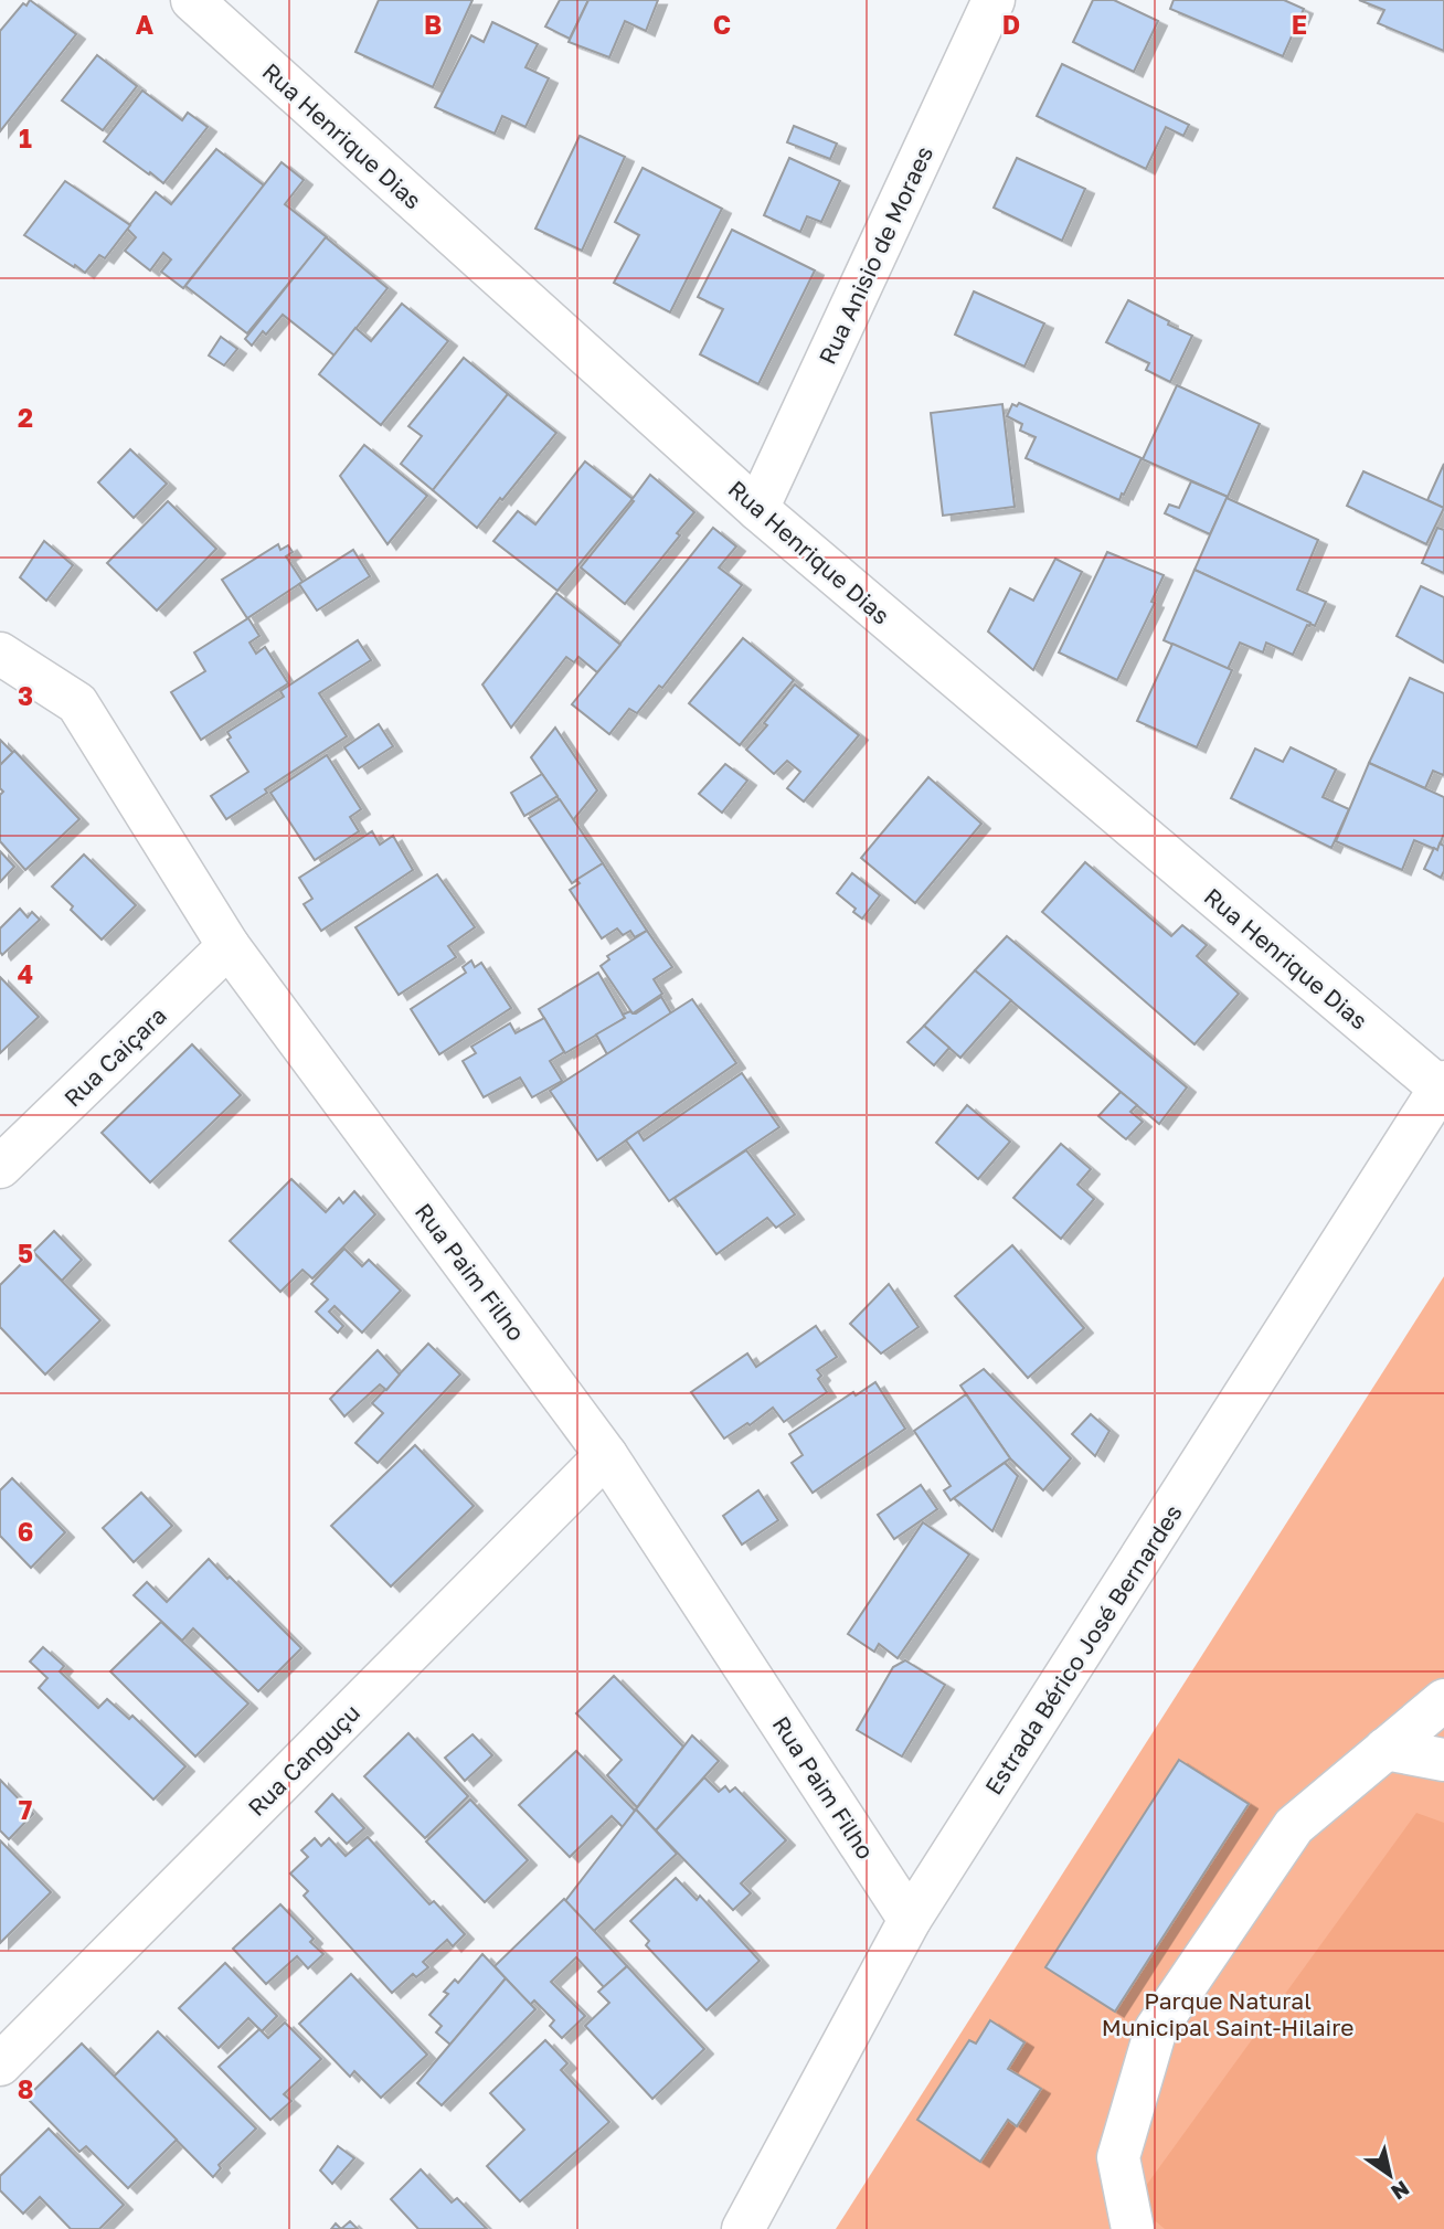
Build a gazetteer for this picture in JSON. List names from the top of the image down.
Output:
{
  "streets": {
    "street": [
      "Rua Henrique Dias",
      "Rua Anisio de Moraes",
      "Rua Caiçara",
      "Rua Paim Filho",
      "Estrada Bérico José Bernardes",
      "Rua Canguçu"
    ]
  },
  "crossings": [
    ["Rua Henrique Dias", "Rua Anisio de Moraes"],
    ["Rua Henrique Dias", "Estrada Bérico José Bernardes"],
    ["Rua Caiçara", "Rua Paim Filho"],
    ["Rua Paim Filho", "Estrada Bérico José Bernardes"],
    ["Rua Paim Filho", "Rua Canguçu"]
  ],
  "parks": ["Parque Natural Municipal Saint-Hilaire"],
  "north": "bottom right",
  "grid": {
    "columns": [
      "A",
      "B",
      "C",
      "D",
      "E"
    ],
    "rows": [
      "1",
      "2",
      "3",
      "4",
      "5",
      "6",
      "7",
      "8"
    ]
  }
}
